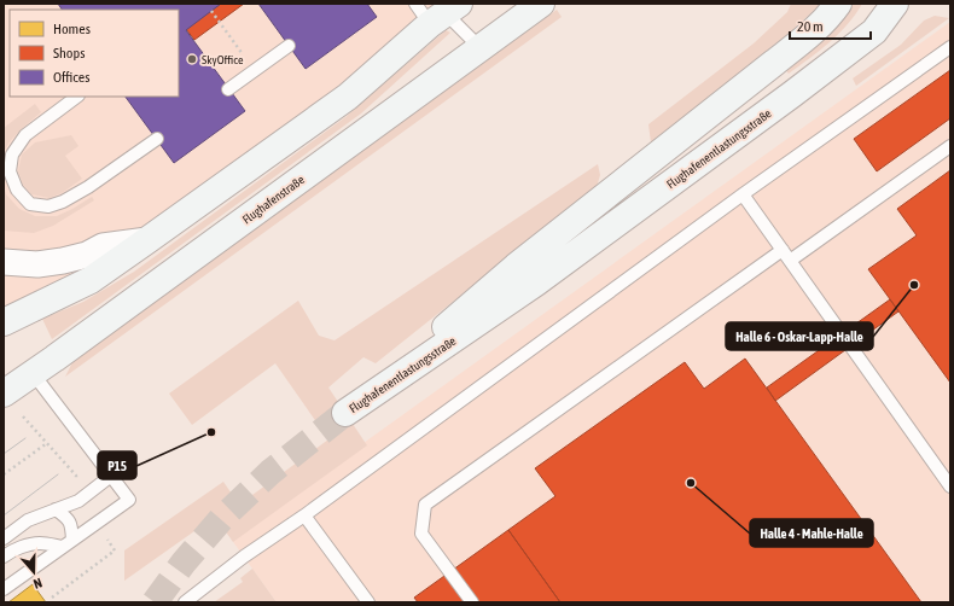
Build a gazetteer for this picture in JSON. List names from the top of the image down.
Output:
{
  "streets": {
    "main road": ["Flughafenentlastungsstraße", "Flughafenstraße"]
  },
  "places": [
    "SkyOffice",
    "Halle 6 - Oskar-Lapp-Halle",
    "P15",
    "Halle 4 - Mahle-Halle"
  ],
  "legend": ["Homes", "Shops", "Offices"],
  "scale_bar": "20 m",
  "north": "bottom"
}
